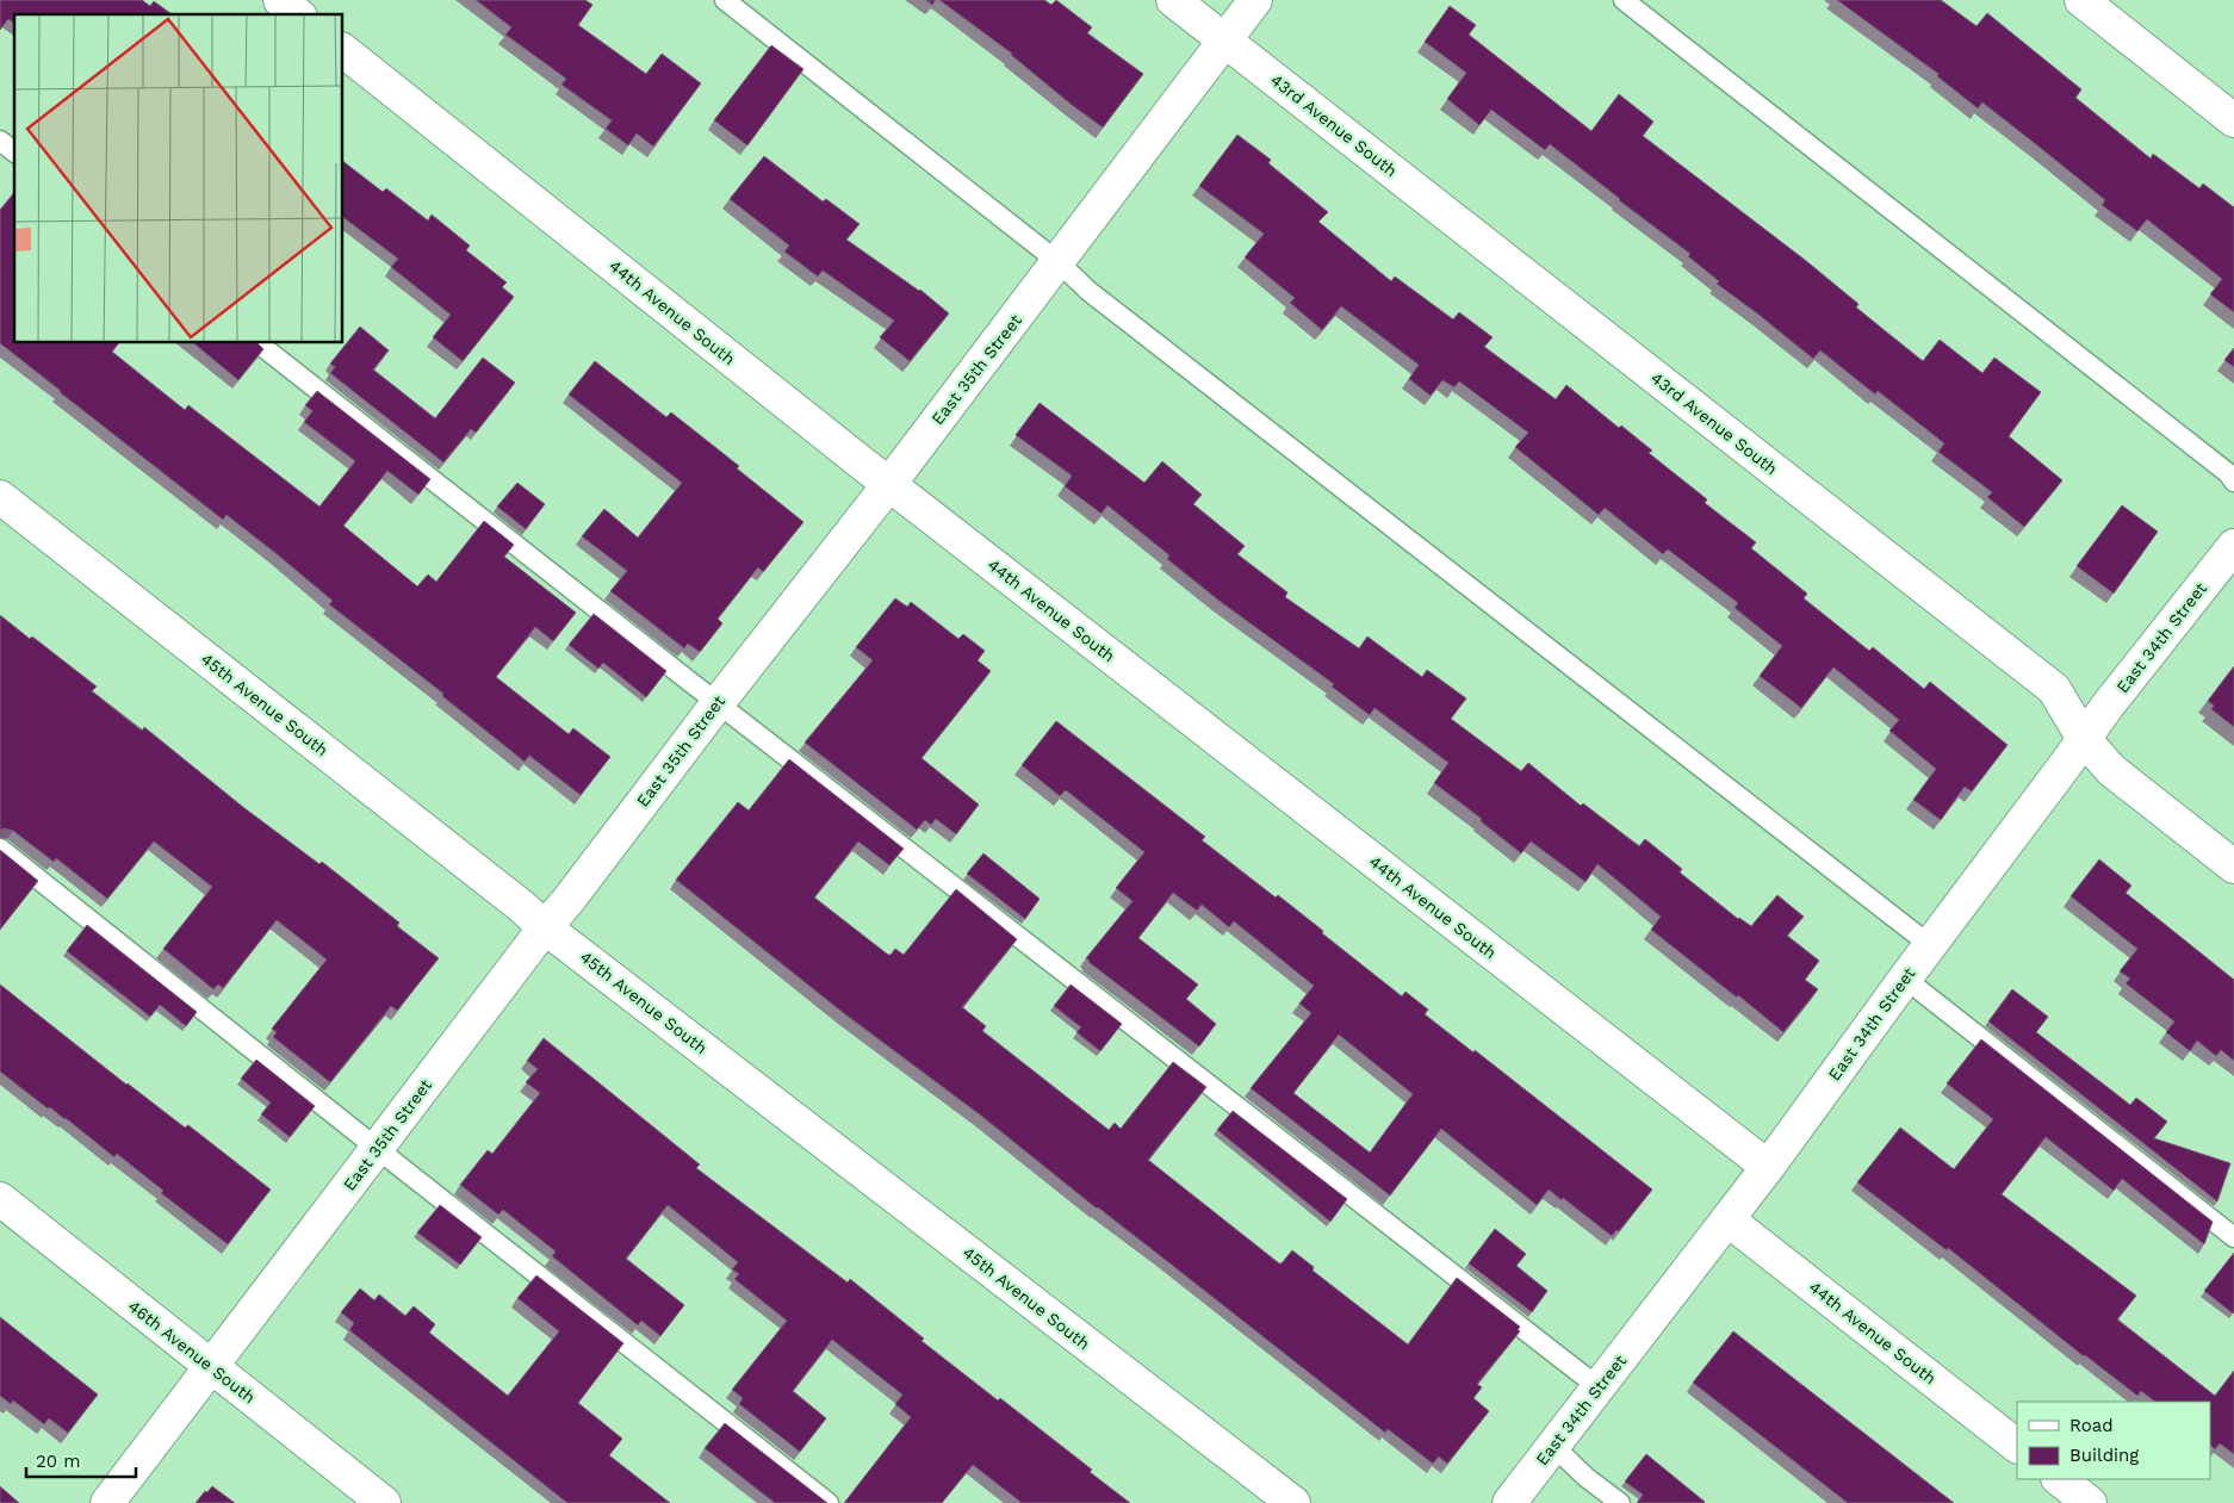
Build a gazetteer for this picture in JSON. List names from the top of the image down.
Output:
{
  "streets": {
    "street": [
      "43rd Avenue South",
      "44th Avenue South",
      "East 35th Street",
      "East 34th Street",
      "45th Avenue South",
      "46th Avenue South"
    ]
  },
  "crossings": [
    ["43rd Avenue South", "East 35th Street"],
    ["43rd Avenue South", "East 34th Street"],
    ["44th Avenue South", "East 35th Street"],
    ["44th Avenue South", "East 34th Street"],
    ["East 35th Street", "45th Avenue South"],
    ["East 35th Street", "46th Avenue South"]
  ],
  "legend": ["Road", "Building"],
  "scale_bar": "20 m"
}
